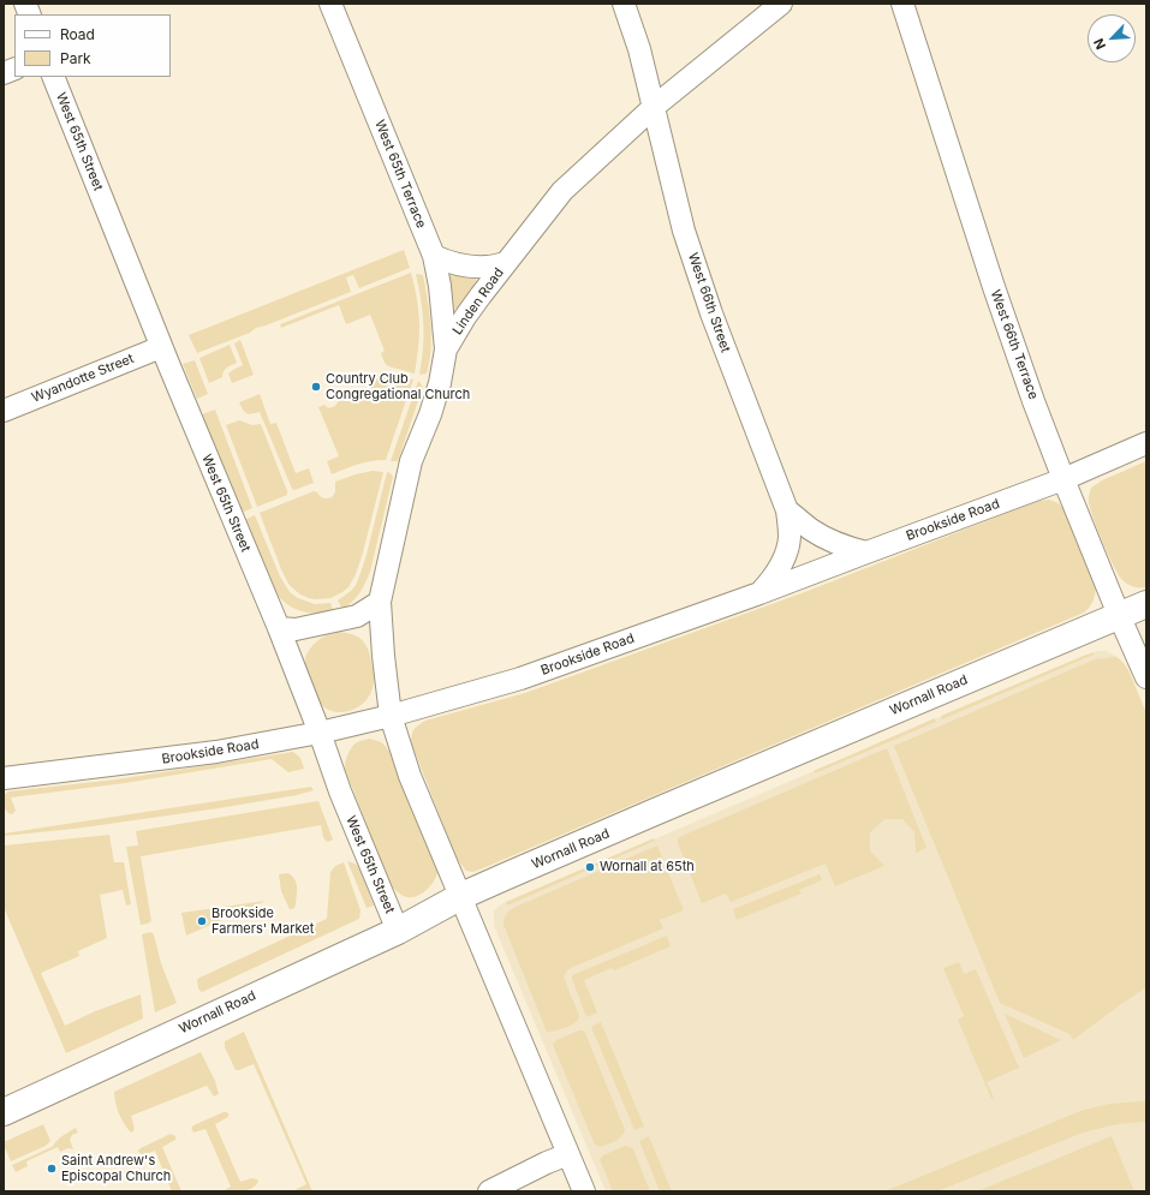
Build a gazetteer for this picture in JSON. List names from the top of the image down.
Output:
{
  "streets": {
    "main road": ["Wornall Road"],
    "street": [
      "West 65th Street",
      "West 65th Terrace",
      "Linden Road",
      "West 66th Street",
      "West 66th Terrace",
      "Wyandotte Street",
      "Brookside Road"
    ]
  },
  "crossings": [
    ["West 65th Street", "Wyandotte Street"],
    ["West 65th Street", "Brookside Road"],
    ["West 65th Street", "Wornall Road"],
    ["West 65th Terrace", "Linden Road"],
    ["Linden Road", "West 66th Street"],
    ["West 66th Street", "Brookside Road"],
    ["West 66th Terrace", "Brookside Road"],
    ["West 66th Terrace", "Wornall Road"]
  ],
  "places": [
    "Country Club Congregational Church",
    "Wornall at 65th",
    "Brookside Farmers' Market",
    "Saint Andrew's Episcopal Church"
  ],
  "legend": ["Road", "Park"],
  "north": "bottom left"
}
